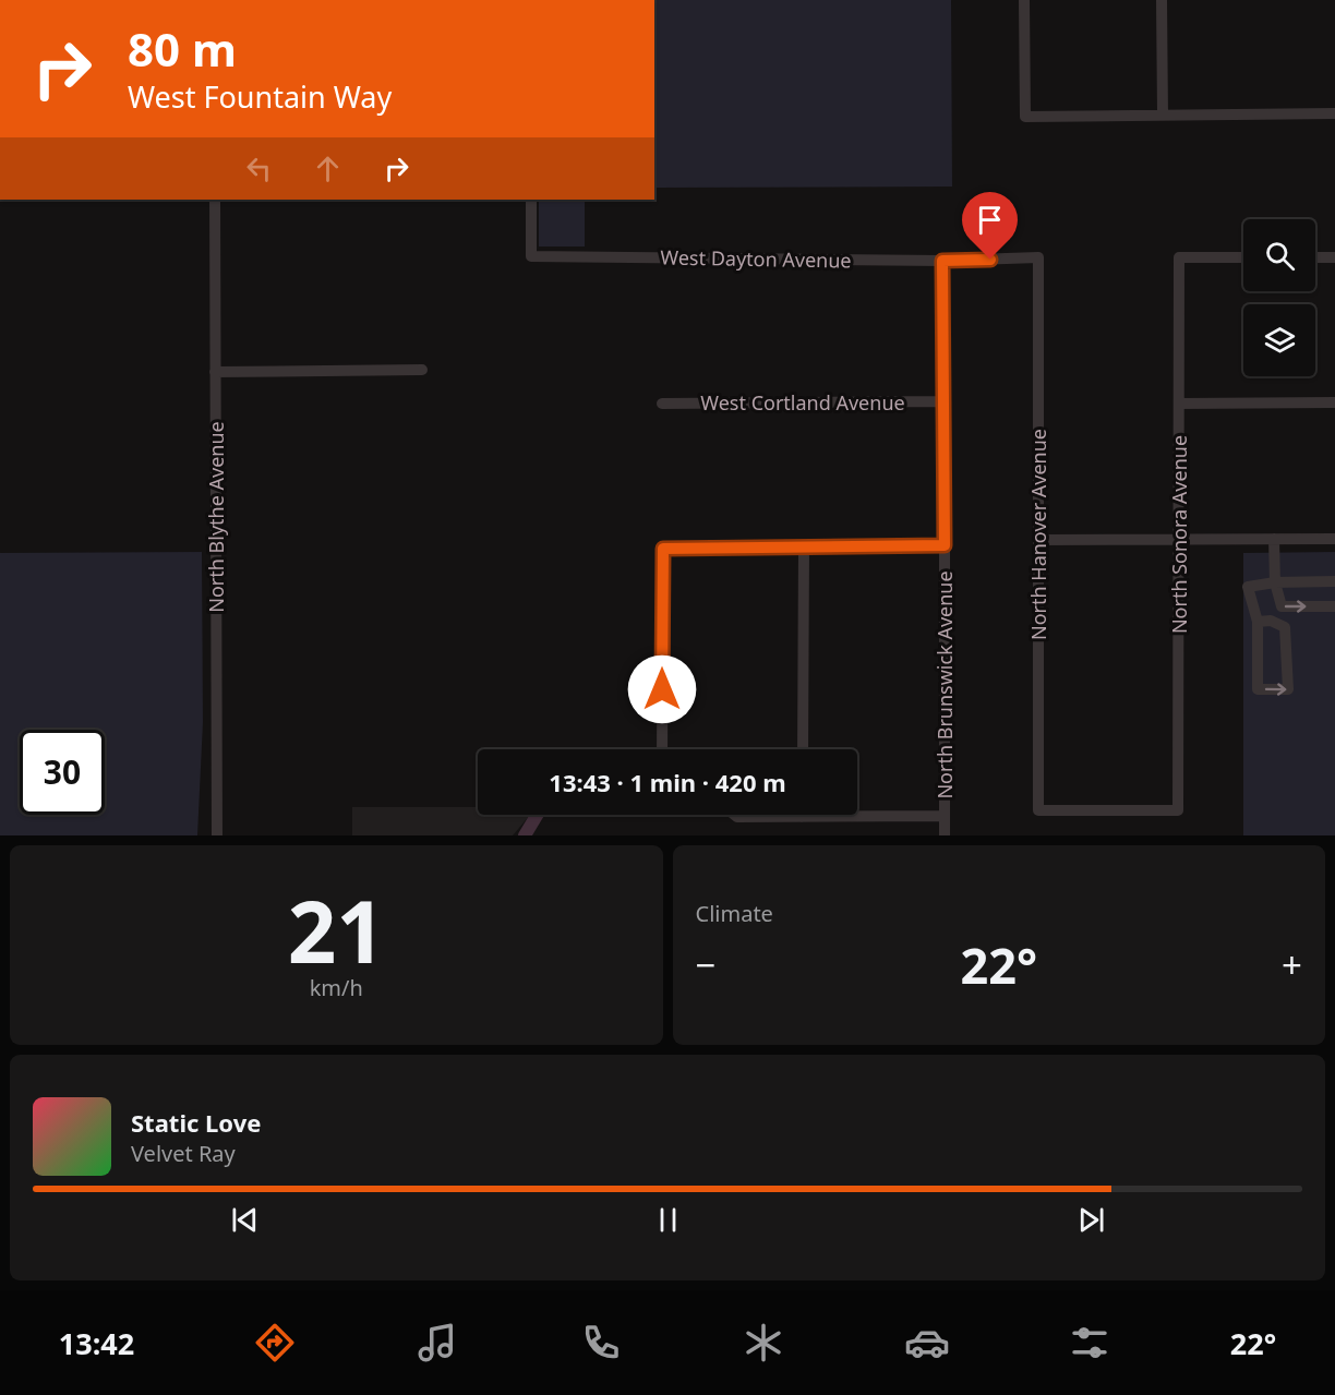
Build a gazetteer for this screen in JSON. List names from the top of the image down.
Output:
{
  "streets": {
    "street": [
      "West Dayton Avenue",
      "West Cortland Avenue",
      "North Blythe Avenue",
      "North Hanover Avenue",
      "North Sonora Avenue",
      "North Brunswick Avenue"
    ]
  },
  "crossings": [
    ["West Dayton Avenue", "North Hanover Avenue"],
    ["West Dayton Avenue", "North Brunswick Avenue"],
    ["West Cortland Avenue", "North Brunswick Avenue"],
    ["North Hanover Avenue", "North Sonora Avenue"]
  ],
  "page": {
    "turn": ["80 m", "West Fountain Way"],
    "limit": "30",
    "trip": "13:43 · 1 min · 420 m",
    "tile": [
      ["21", "km/h"],
      "Climate"
    ],
    "heat": ["−", "22°", "+"],
    "song": ["Static Love", "Velvet Ray"],
    "tabs": ["13:42", "22°"]
  }
}
